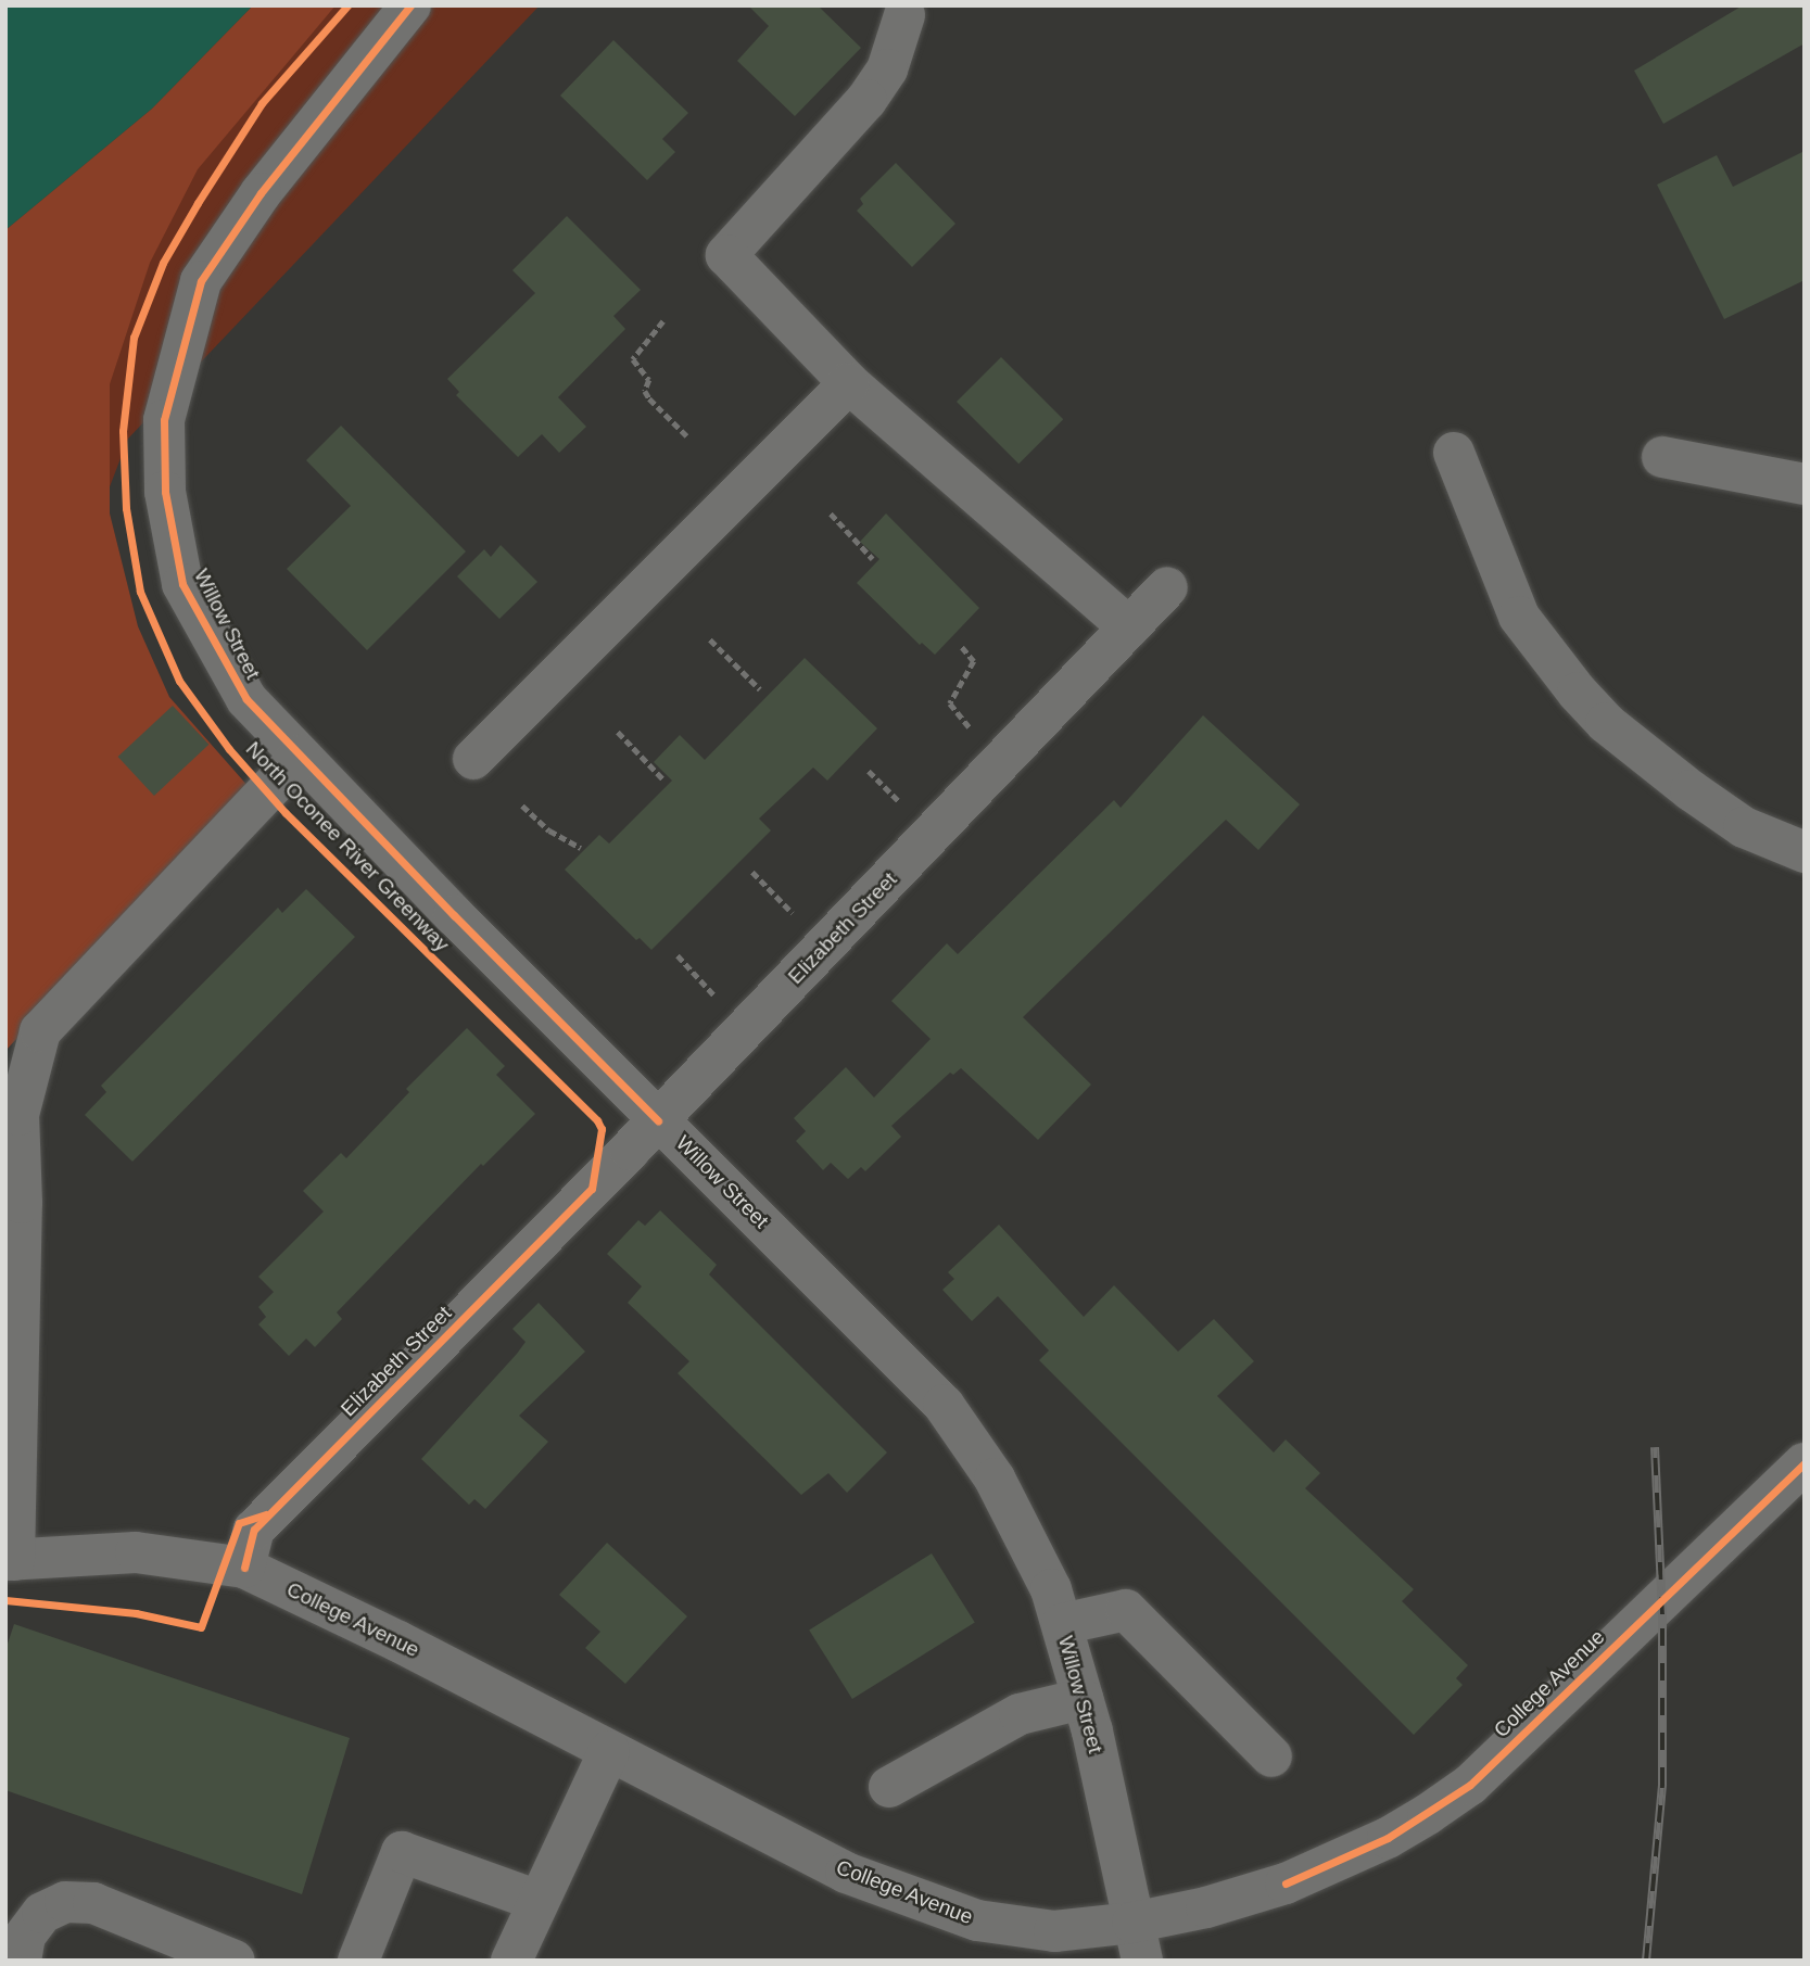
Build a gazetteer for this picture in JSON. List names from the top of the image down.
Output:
{
  "streets": {
    "street": ["Willow Street", "Elizabeth Street", "College Avenue"],
    "cycle path": ["North Oconee River Greenway"]
  },
  "crossings": [
    ["Willow Street", "Elizabeth Street"],
    ["Willow Street", "College Avenue"],
    ["Elizabeth Street", "College Avenue"]
  ]
}
